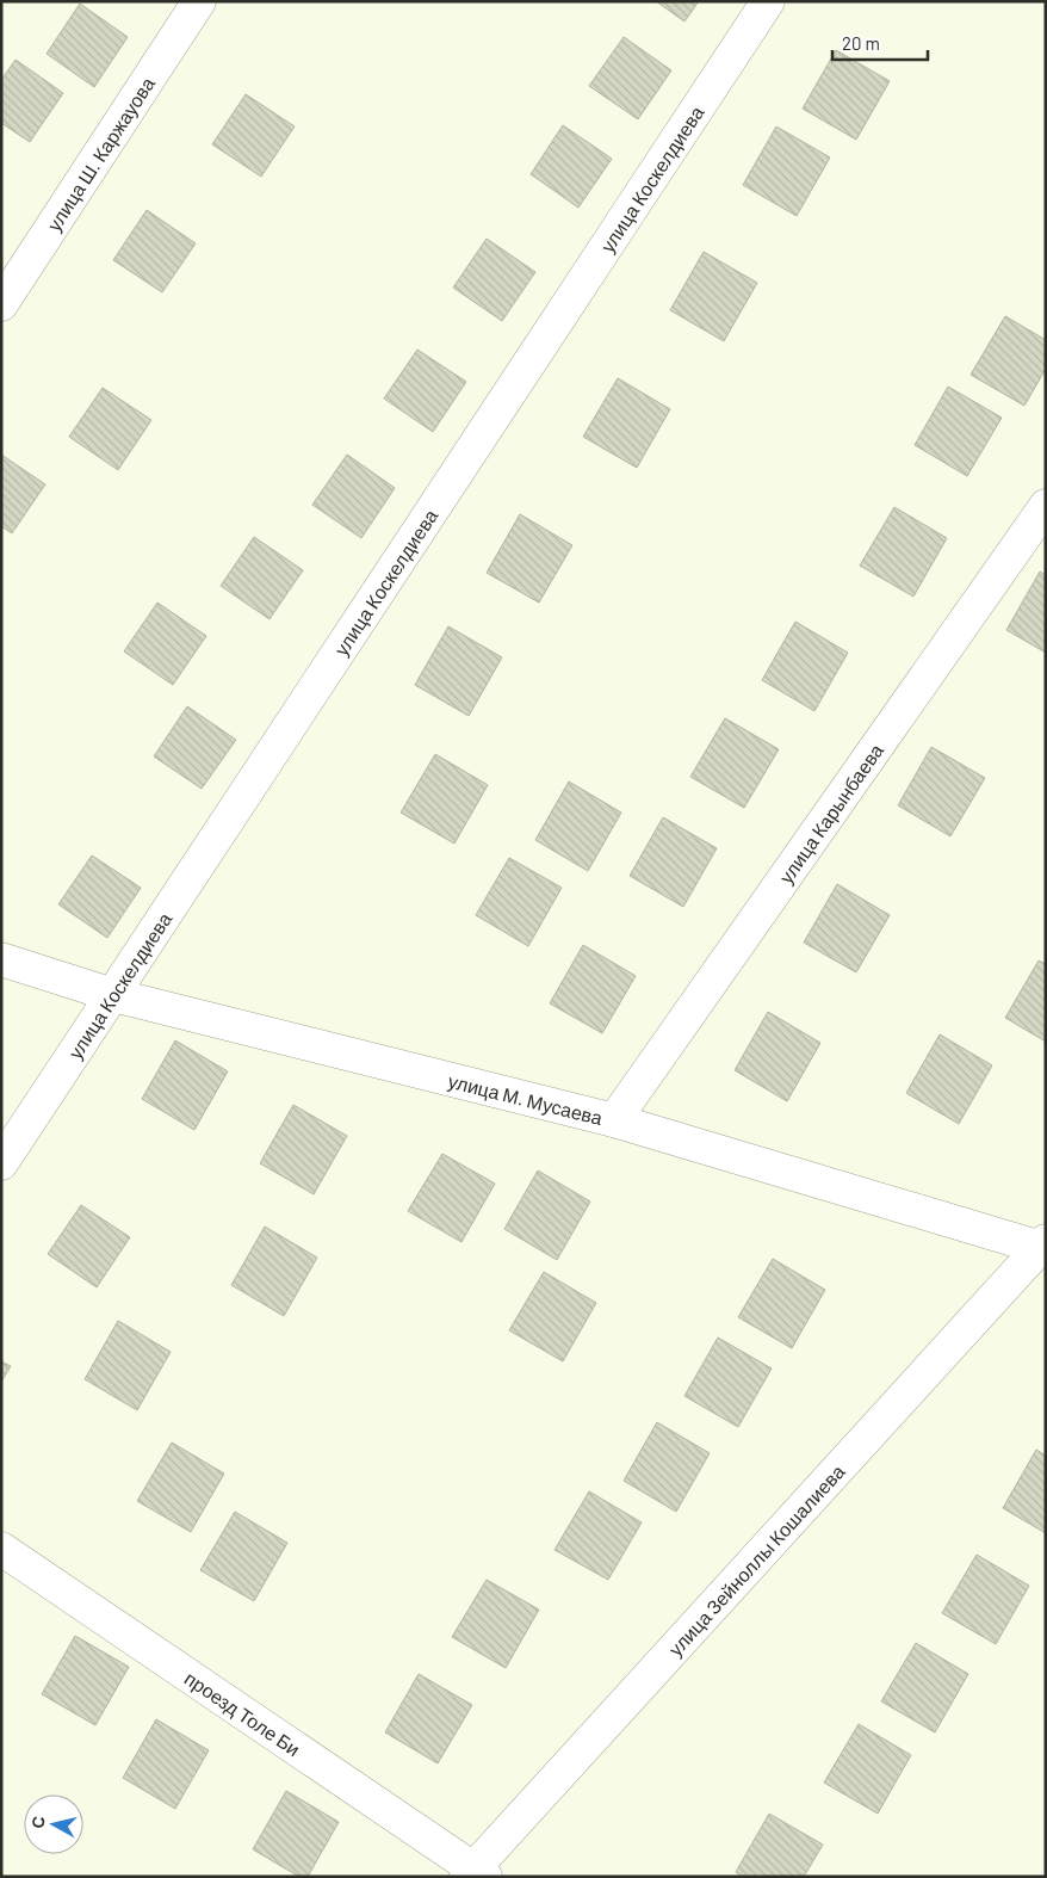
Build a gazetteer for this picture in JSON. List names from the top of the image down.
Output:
{
  "streets": {
    "street": [
      "улица Ш. Каржауова",
      "улица Коскелдиева",
      "улица Карынбаева",
      "улица М. Мусаева",
      "улица Зейноллы Кошалиева",
      "проезд Толе Би"
    ]
  },
  "crossings": [
    ["улица Коскелдиева", "улица М. Мусаева"],
    ["улица Карынбаева", "улица М. Мусаева"],
    ["улица М. Мусаева", "улица Зейноллы Кошалиева"],
    ["улица Зейноллы Кошалиева", "проезд Толе Би"]
  ],
  "scale_bar": "20 m",
  "north": "left"
}
